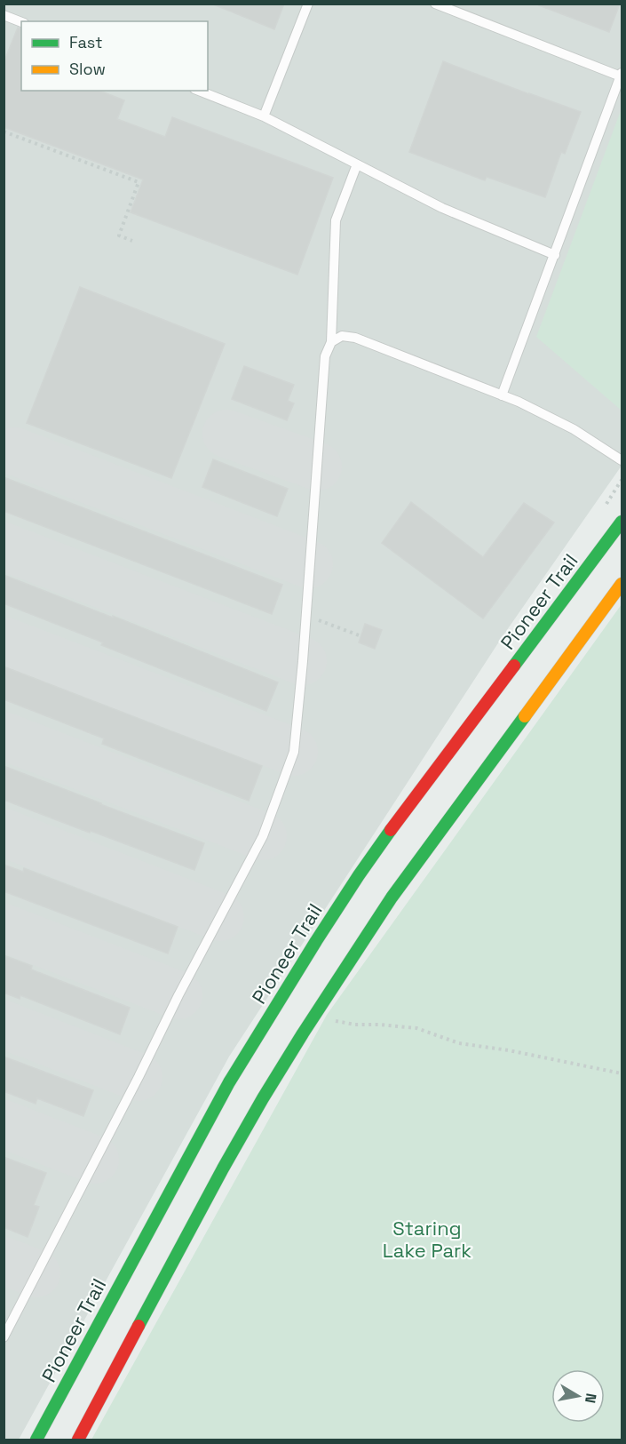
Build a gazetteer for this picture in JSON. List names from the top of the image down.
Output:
{
  "streets": {
    "main road": ["Pioneer Trail"]
  },
  "parks": ["Staring Lake Park"],
  "legend": ["Fast", "Slow"],
  "north": "right"
}
